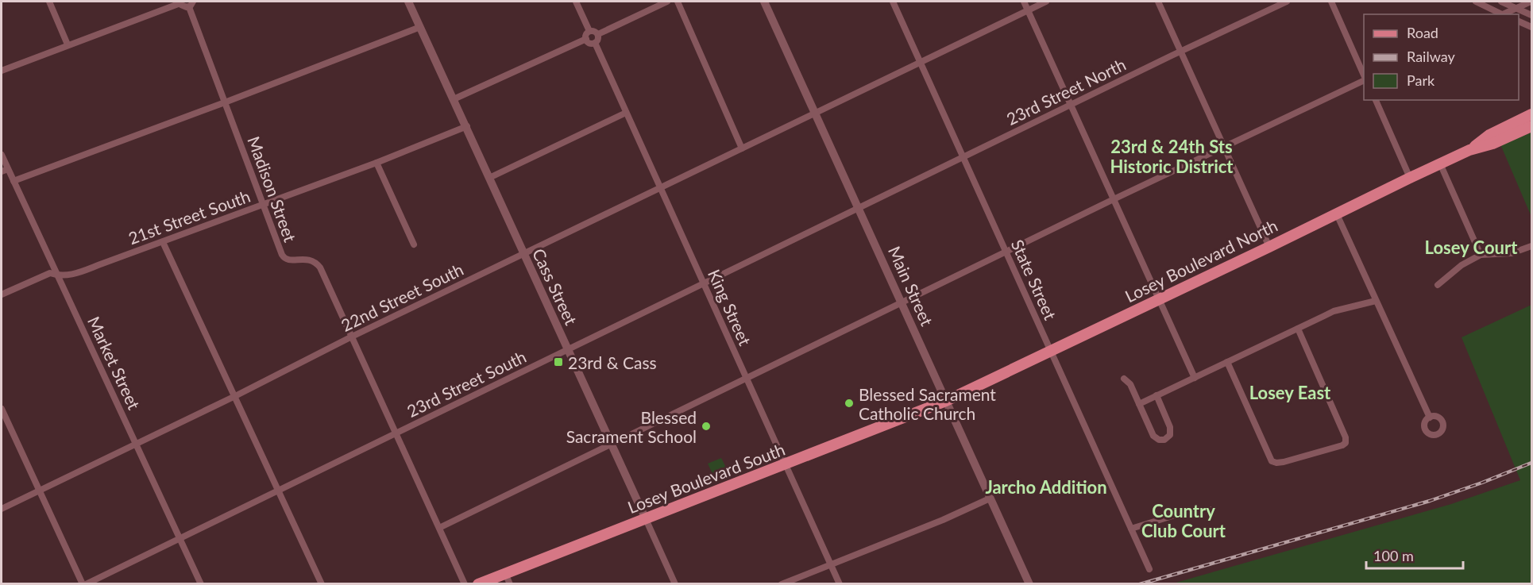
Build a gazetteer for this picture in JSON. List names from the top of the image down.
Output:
{
  "streets": {
    "main road": ["Losey Boulevard North", "Losey Boulevard South"],
    "street": [
      "23rd Street North",
      "Madison Street",
      "21st Street South",
      "State Street",
      "Main Street",
      "Cass Street",
      "22nd Street South",
      "King Street",
      "Market Street",
      "23rd Street South"
    ]
  },
  "crossings": [
    ["23rd Street North", "State Street"],
    ["23rd Street North", "Main Street"],
    ["23rd Street North", "23rd Street South"],
    ["Madison Street", "21st Street South"],
    ["Madison Street", "22nd Street South"],
    ["Madison Street", "23rd Street South"],
    ["21st Street South", "Cass Street"],
    ["21st Street South", "Market Street"],
    ["Losey Boulevard North", "State Street"],
    ["Losey Boulevard North", "Main Street"],
    ["Losey Boulevard North", "Losey Boulevard South"],
    ["State Street", "22nd Street South"],
    ["Main Street", "22nd Street South"],
    ["Main Street", "23rd Street South"],
    ["Main Street", "Losey Boulevard South"],
    ["Cass Street", "22nd Street South"],
    ["Cass Street", "23rd Street South"],
    ["Cass Street", "Losey Boulevard South"],
    ["22nd Street South", "King Street"],
    ["22nd Street South", "Market Street"],
    ["King Street", "23rd Street South"],
    ["King Street", "Losey Boulevard South"],
    ["Market Street", "23rd Street South"]
  ],
  "districts": [
    "23rd & 24th Sts Historic District",
    "Losey Court",
    "Losey East",
    "Jarcho Addition",
    "Country Club Court"
  ],
  "places": {
    "transit": ["23rd & Cass"],
    "other": ["Blessed Sacrament Catholic Church", "Blessed Sacrament School"]
  },
  "legend": ["Road", "Railway", "Park"],
  "scale_bar": "100 m"
}
